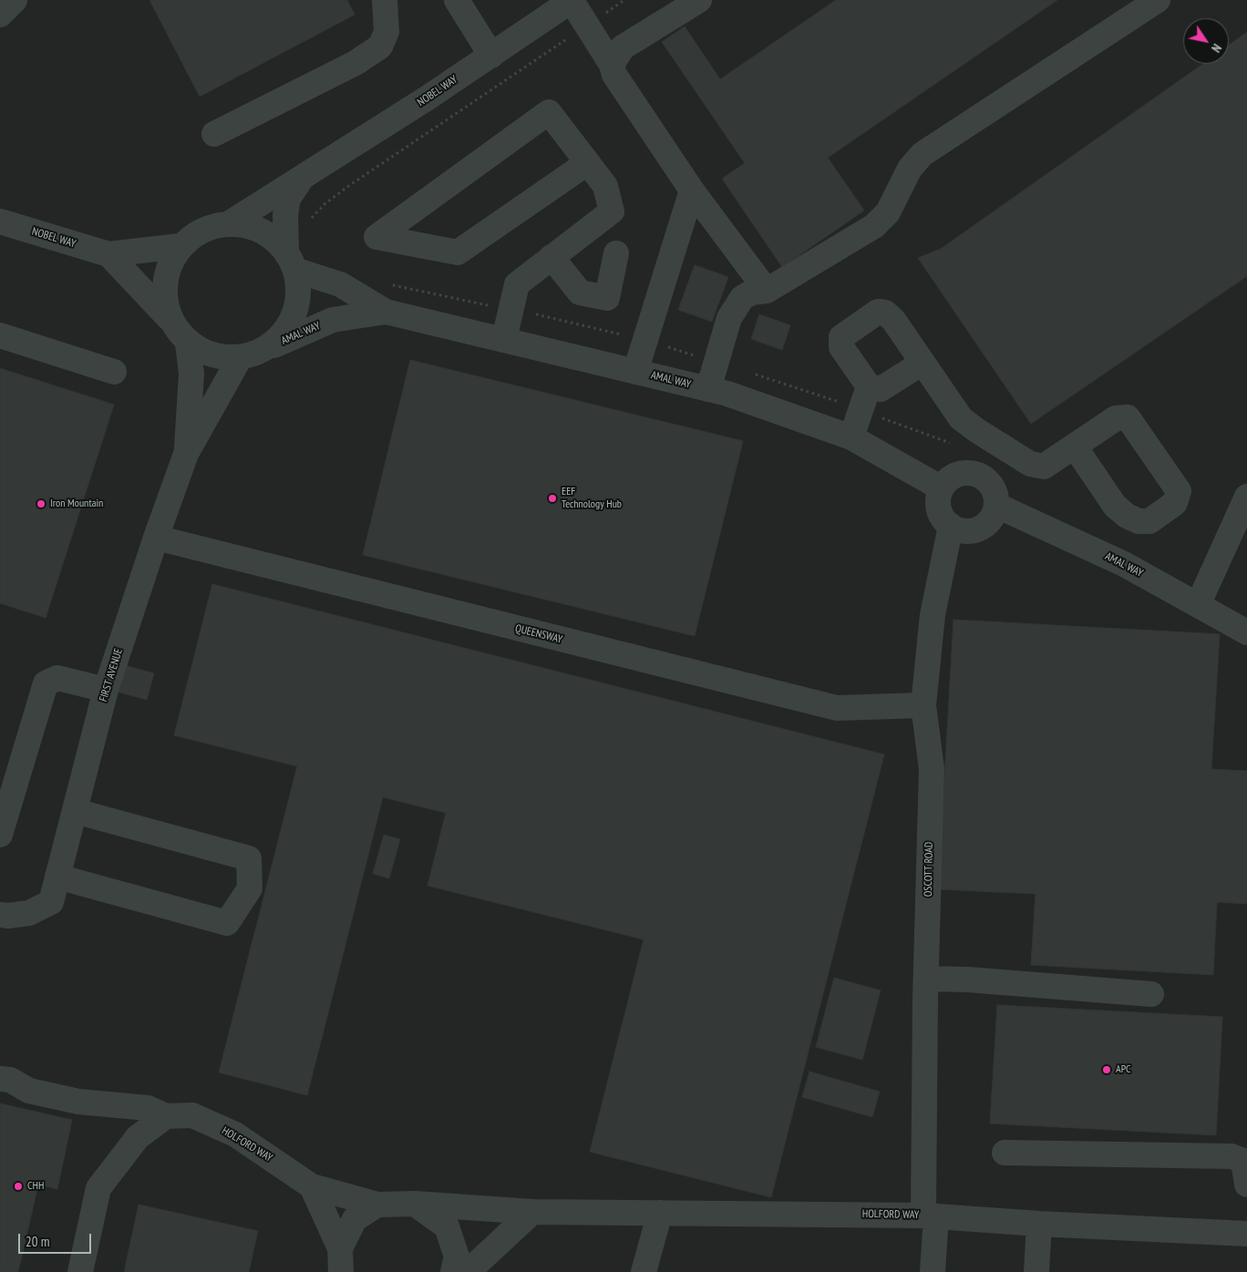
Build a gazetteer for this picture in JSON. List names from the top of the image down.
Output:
{
  "streets": {
    "street": [
      "NOBEL WAY",
      "AMAL WAY",
      "QUEENSWAY",
      "FIRST AVENUE",
      "OSCOTT ROAD",
      "HOLFORD WAY"
    ]
  },
  "crossings": [
    ["NOBEL WAY", "AMAL WAY"],
    ["NOBEL WAY", "FIRST AVENUE"],
    ["AMAL WAY", "FIRST AVENUE"],
    ["AMAL WAY", "OSCOTT ROAD"],
    ["QUEENSWAY", "FIRST AVENUE"],
    ["QUEENSWAY", "OSCOTT ROAD"],
    ["OSCOTT ROAD", "HOLFORD WAY"]
  ],
  "places": [
    "EEF Technology Hub",
    "Iron Mountain",
    "APC",
    "CHH"
  ],
  "scale_bar": "20 m",
  "north": "bottom right"
}
